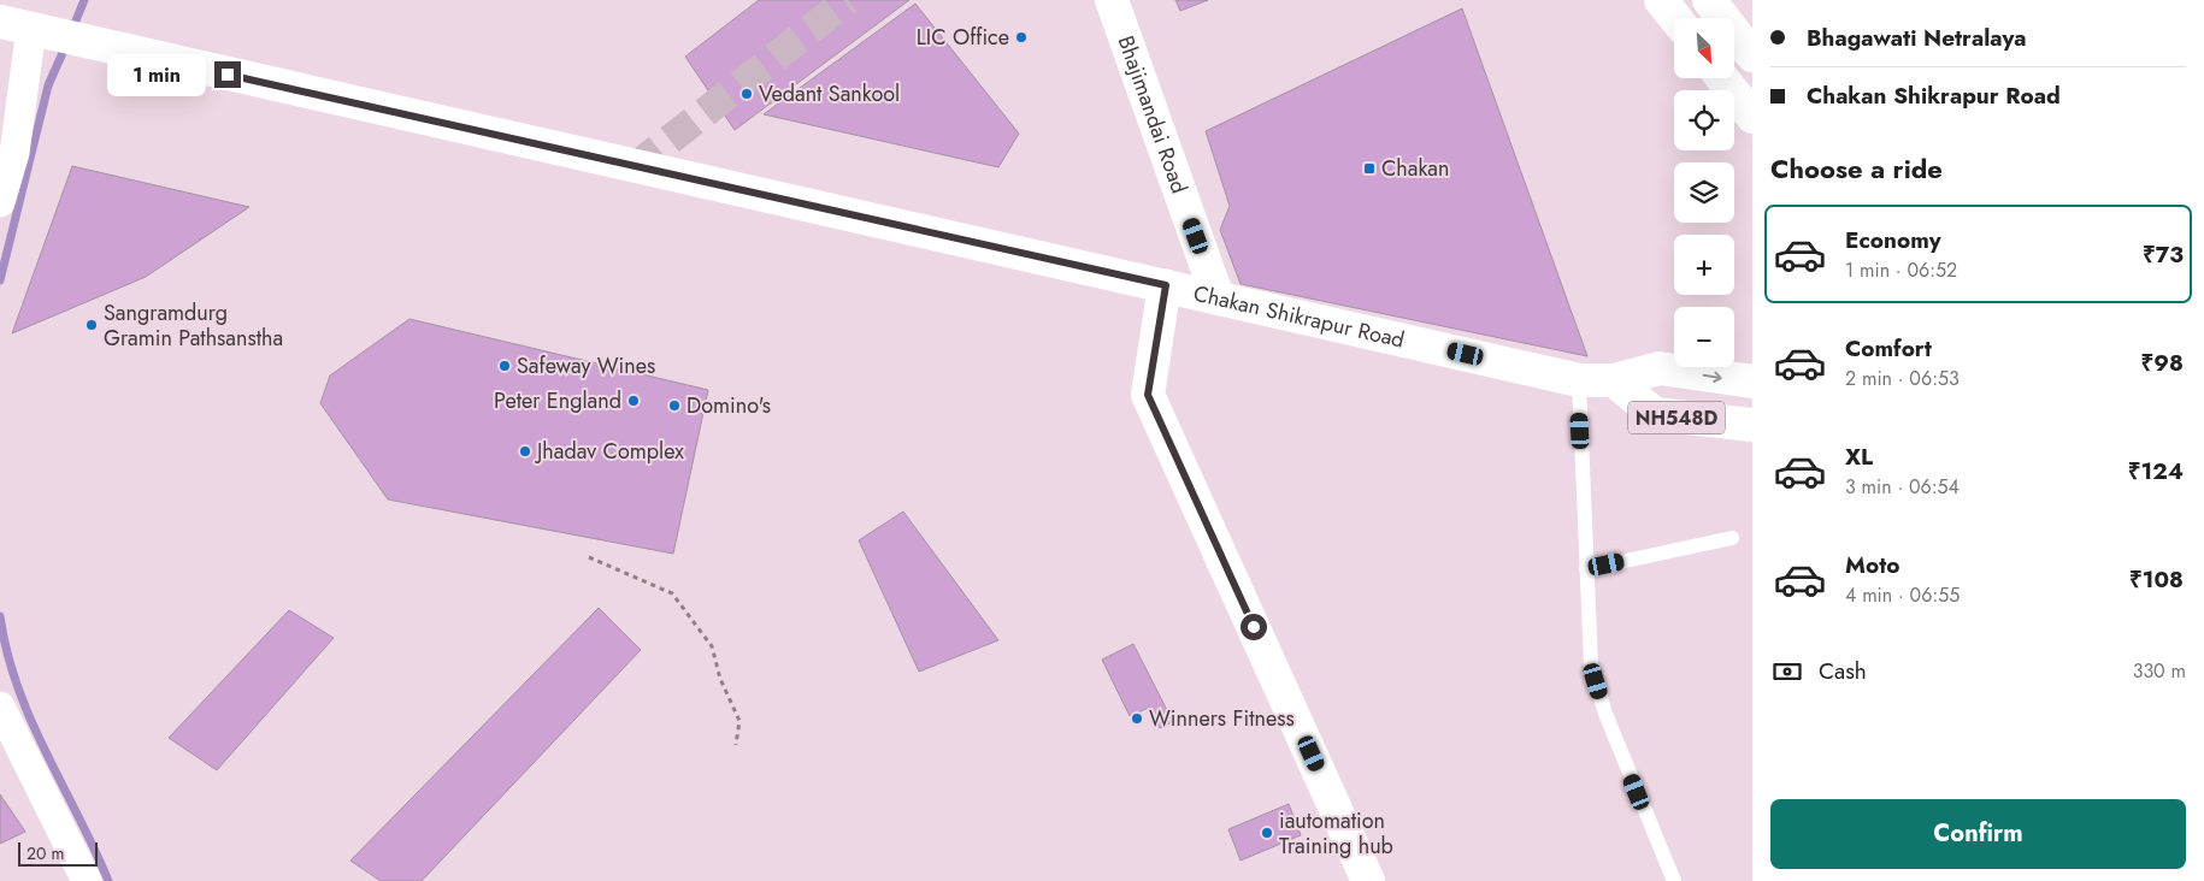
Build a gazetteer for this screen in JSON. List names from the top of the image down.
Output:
{
  "streets": {
    "main road": ["Bhajimandai Road", "Chakan Shikrapur Road", "NH548D"]
  },
  "crossings": [
    ["Bhajimandai Road", "Chakan Shikrapur Road"],
    ["Chakan Shikrapur Road", "NH548D"]
  ],
  "places": {
    "other": [
      "LIC Office",
      "Vedant Sankool",
      "Sangramdurg Gramin Pathsanstha",
      "Safeway Wines",
      "Peter England",
      "Domino's",
      "Jhadav Complex",
      "Winners Fitness",
      "iautomation Training hub"
    ],
    "transit": ["Chakan"]
  },
  "scale_bar": "20 m",
  "north": "bottom right",
  "page": {
    "banner": ["Bhagawati Netralaya", "Chakan Shikrapur Road"],
    "map_buttons": ["+", "−"],
    "bubble": "1 min",
    "heading": "Choose a ride",
    "list": [
      {
        "name": "Economy",
        "note": "1 min · 06:52",
        "value": "₹73"
      },
      {
        "name": "Comfort",
        "note": "2 min · 06:53",
        "value": "₹98"
      },
      {
        "name": "XL",
        "note": "3 min · 06:54",
        "value": "₹124"
      },
      {
        "name": "Moto",
        "note": "4 min · 06:55",
        "value": "₹108"
      }
    ],
    "pay": ["Cash", "330 m"],
    "buttons": "Confirm",
    "scale": "20 m"
  }
}
